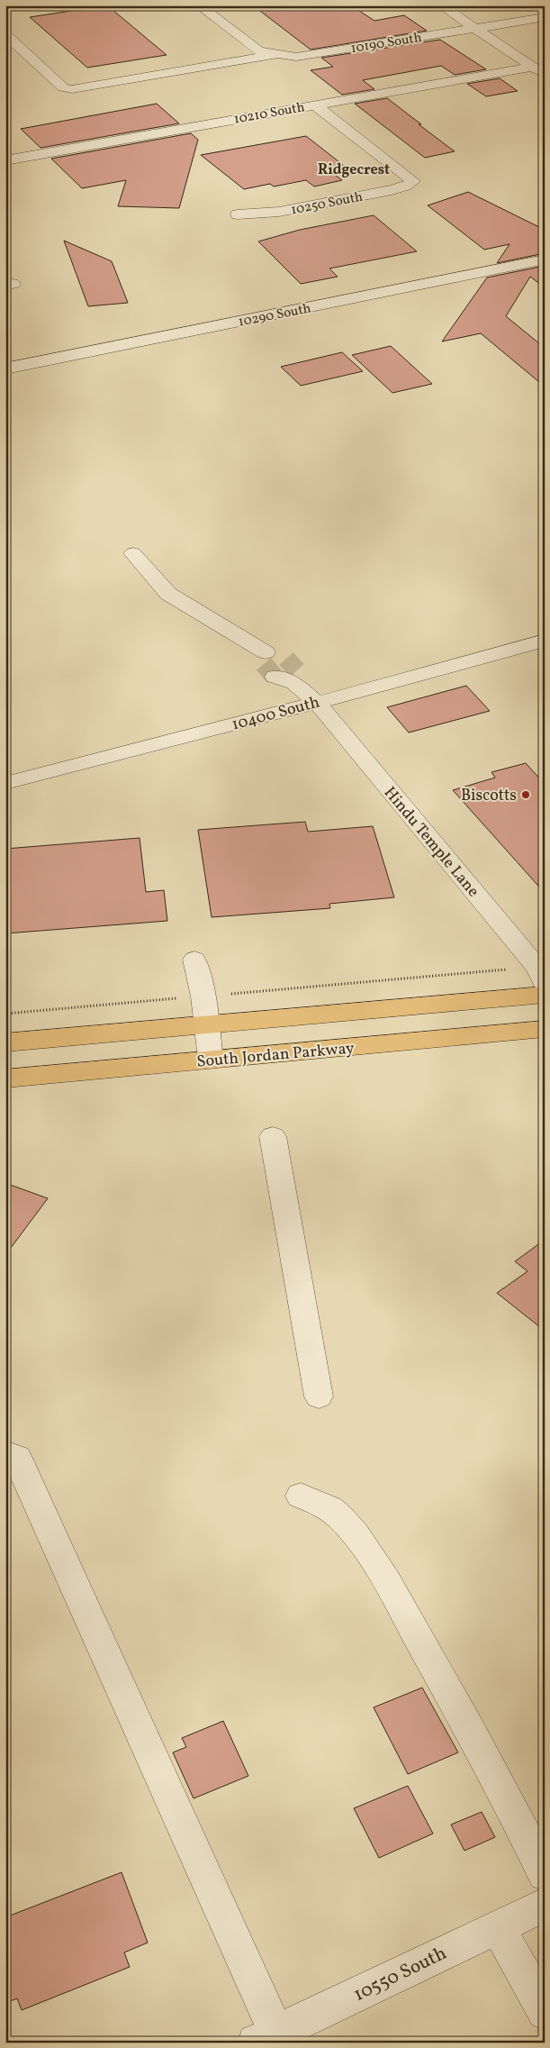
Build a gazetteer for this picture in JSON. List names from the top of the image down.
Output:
{
  "streets": {
    "main road": ["South Jordan Parkway"],
    "street": [
      "10190 South",
      "10210 South",
      "10250 South",
      "10290 South",
      "10400 South",
      "Hindu Temple Lane",
      "10550 South"
    ]
  },
  "crossings": [
    ["10210 South", "10250 South"],
    ["10400 South", "Hindu Temple Lane"]
  ],
  "districts": ["Ridgecrest"],
  "places": ["Biscotts"]
}
